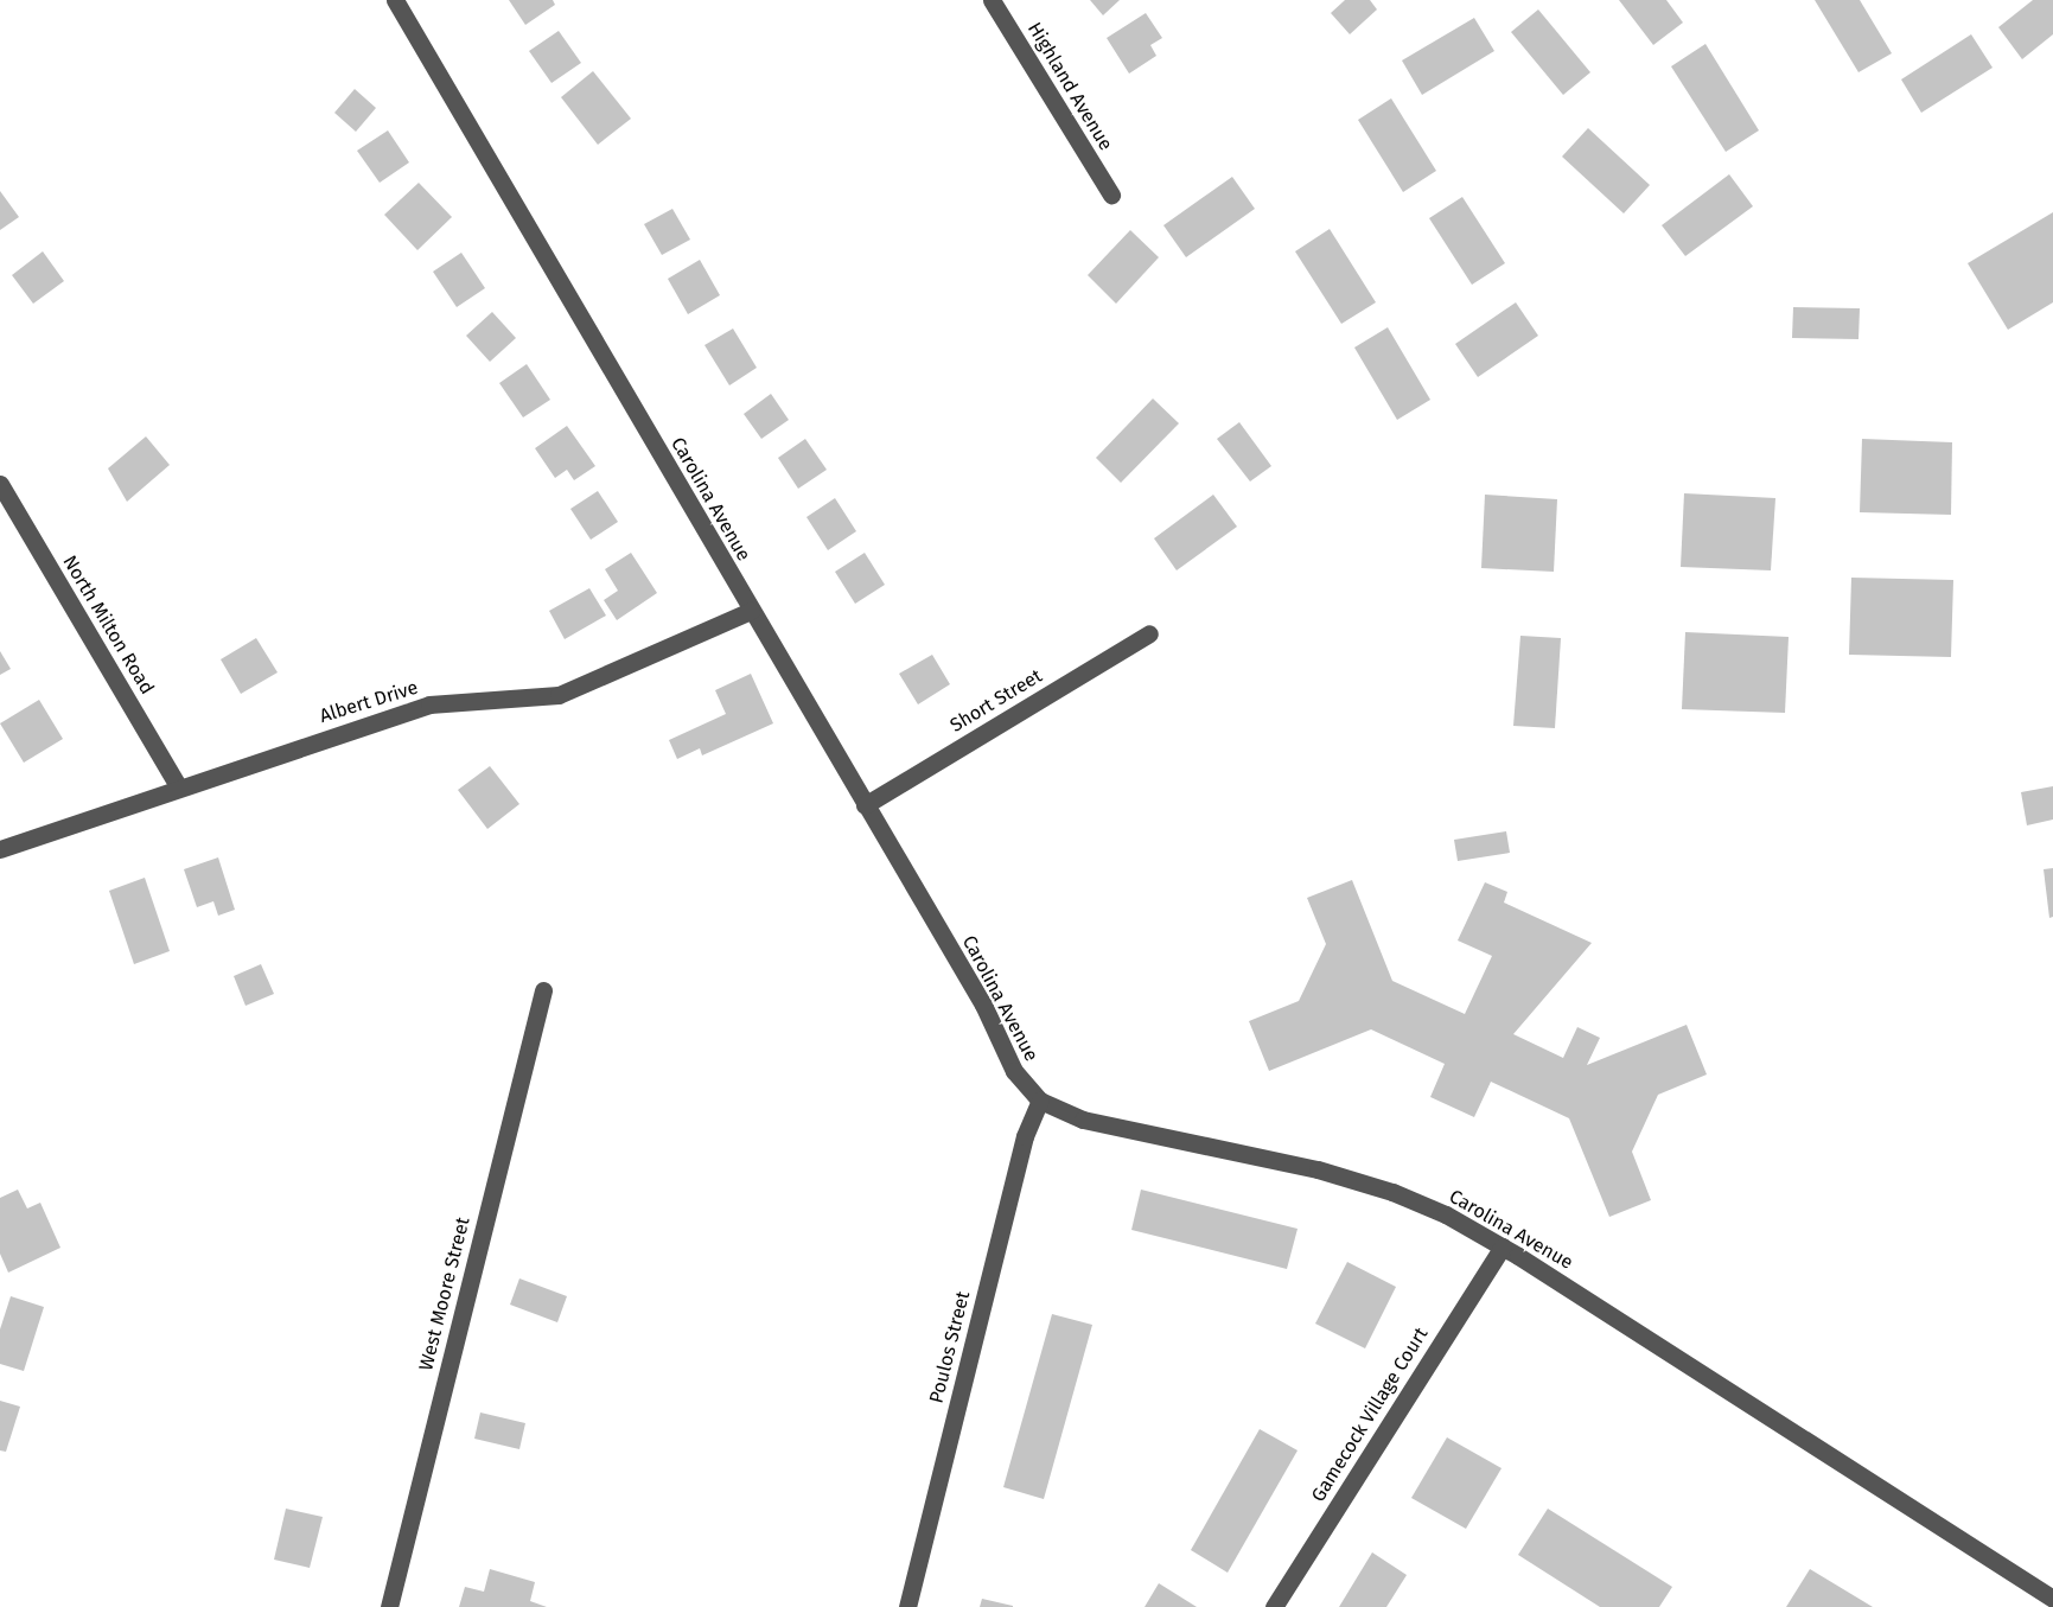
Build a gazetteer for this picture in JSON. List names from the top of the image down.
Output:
{
  "streets": {
    "street": [
      "Highland Avenue",
      "Carolina Avenue",
      "North Milton Road",
      "Short Street",
      "Albert Drive",
      "West Moore Street",
      "Poulos Street",
      "Gamecock Village Court"
    ]
  },
  "crossings": [
    ["Carolina Avenue", "Short Street"],
    ["Carolina Avenue", "Albert Drive"],
    ["Carolina Avenue", "Poulos Street"],
    ["Carolina Avenue", "Gamecock Village Court"],
    ["North Milton Road", "Albert Drive"]
  ]
}
